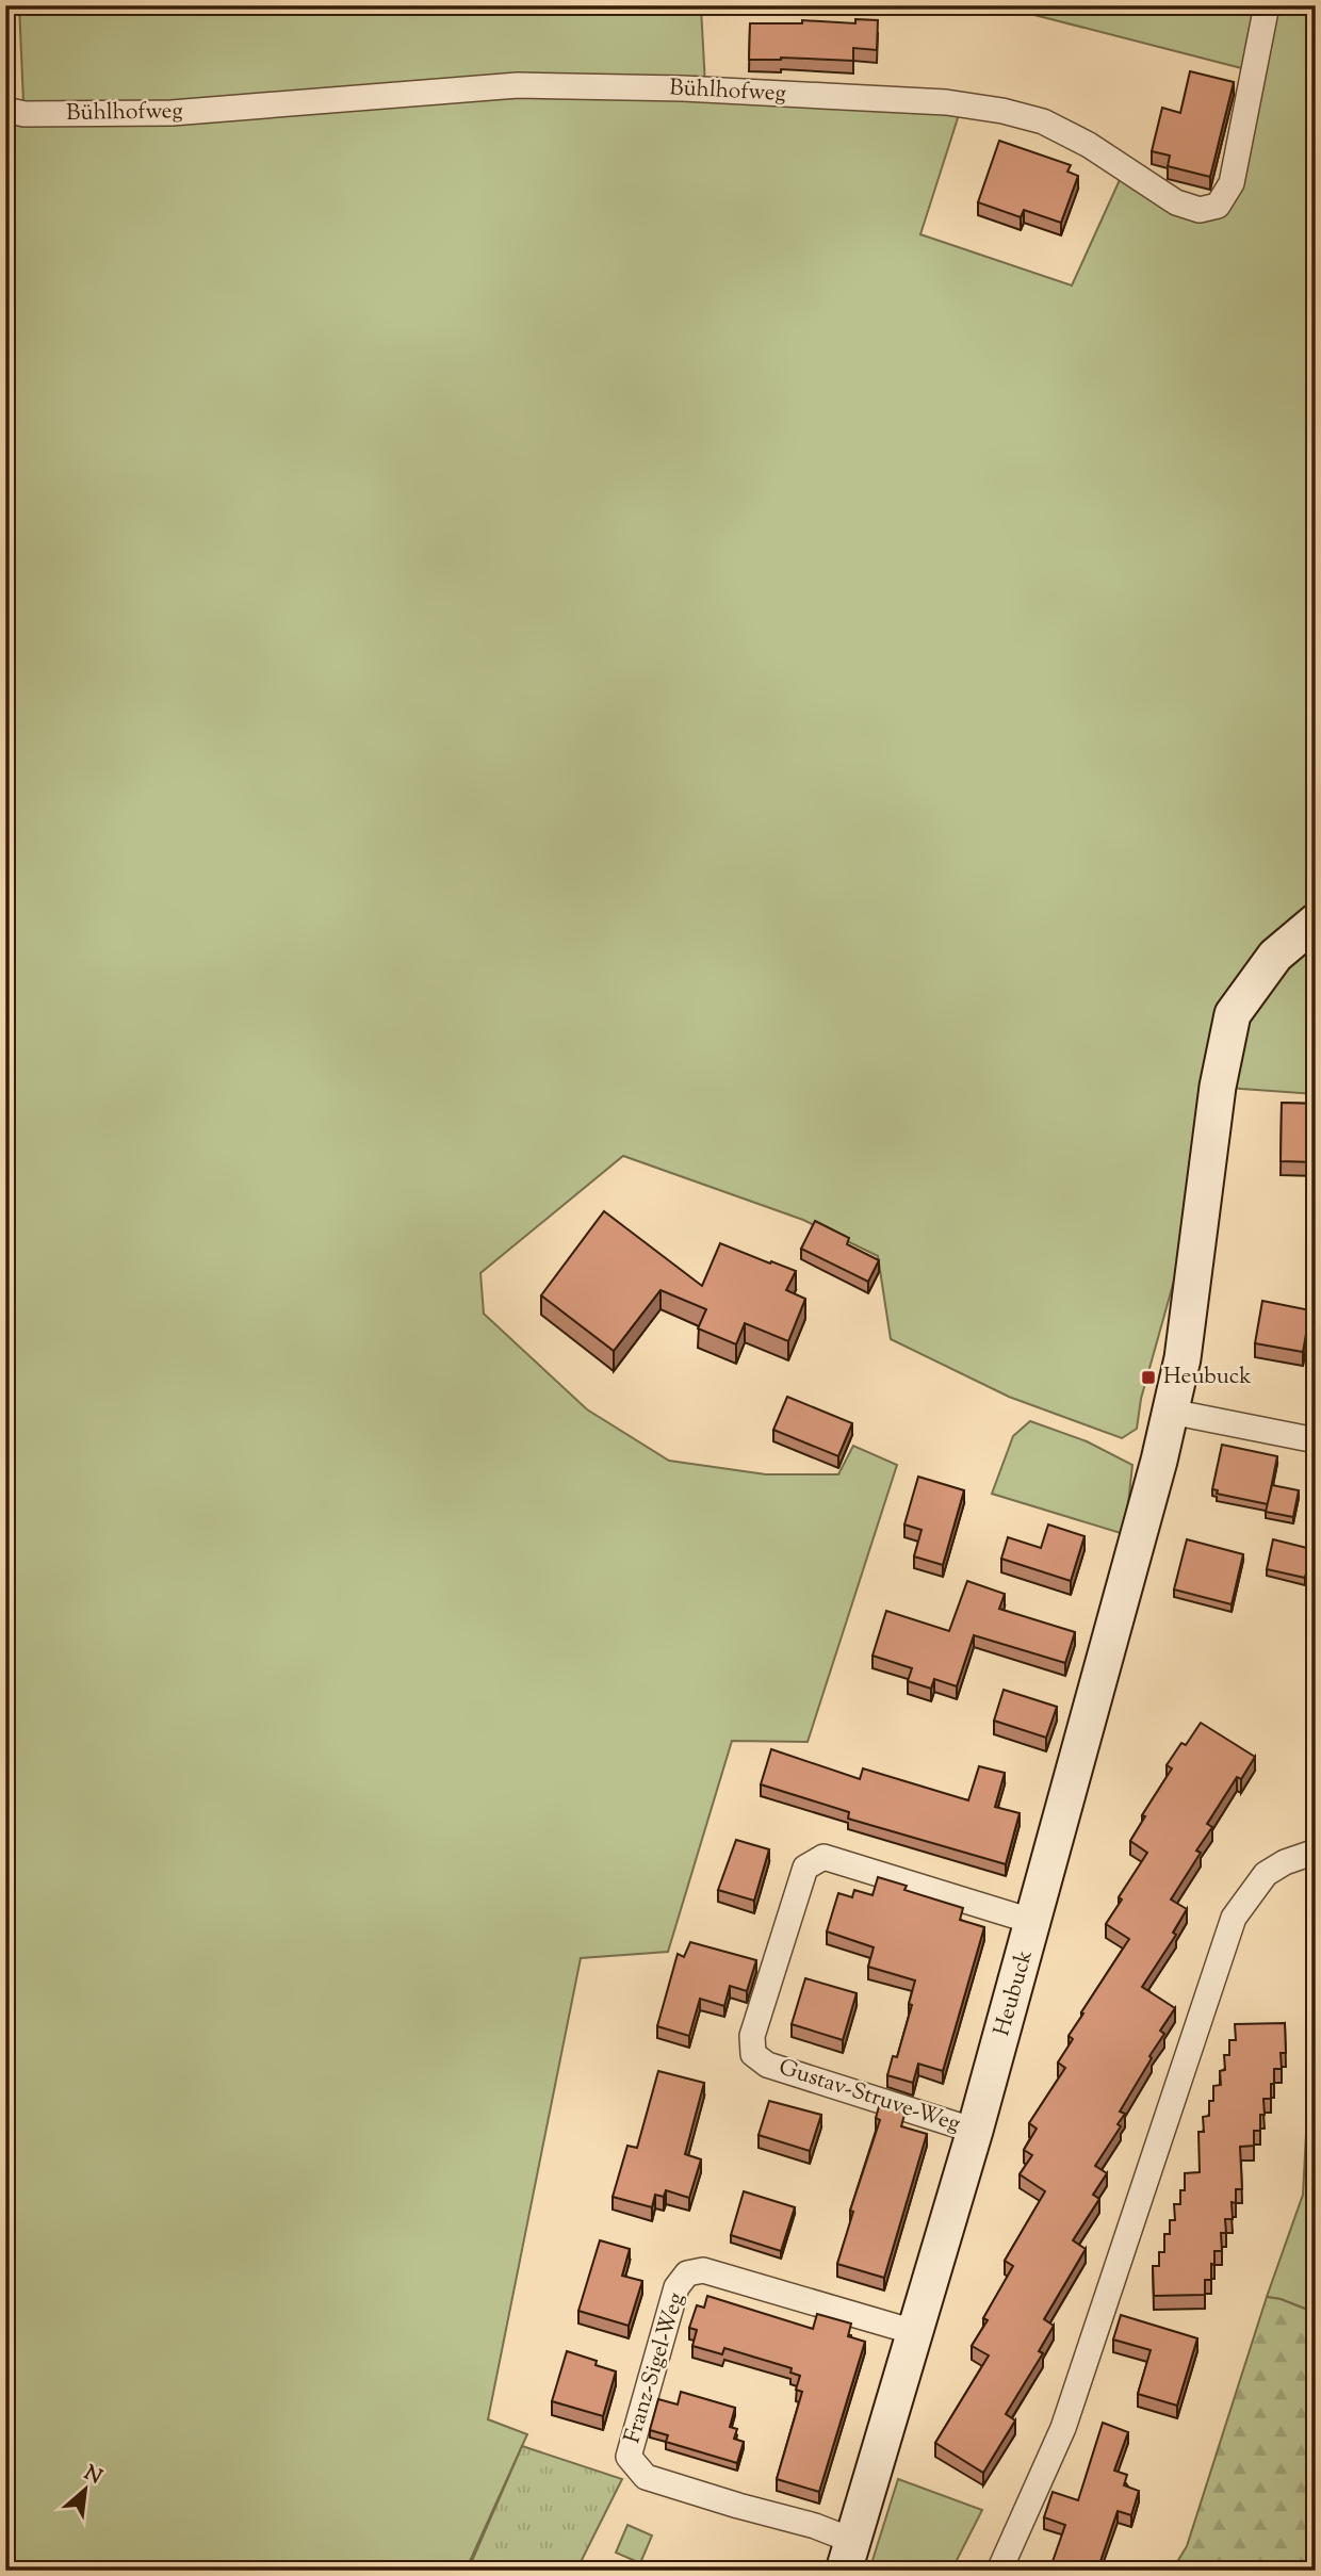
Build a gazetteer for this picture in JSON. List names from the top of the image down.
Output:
{
  "streets": {
    "street": [
      "Bühlhofweg",
      "Heubuck",
      "Gustav-Struve-Weg",
      "Franz-Sigel-Weg"
    ]
  },
  "crossings": [
    ["Heubuck", "Gustav-Struve-Weg"],
    ["Heubuck", "Franz-Sigel-Weg"]
  ],
  "places": {
    "transit": ["Heubuck"]
  },
  "north": "top right"
}
